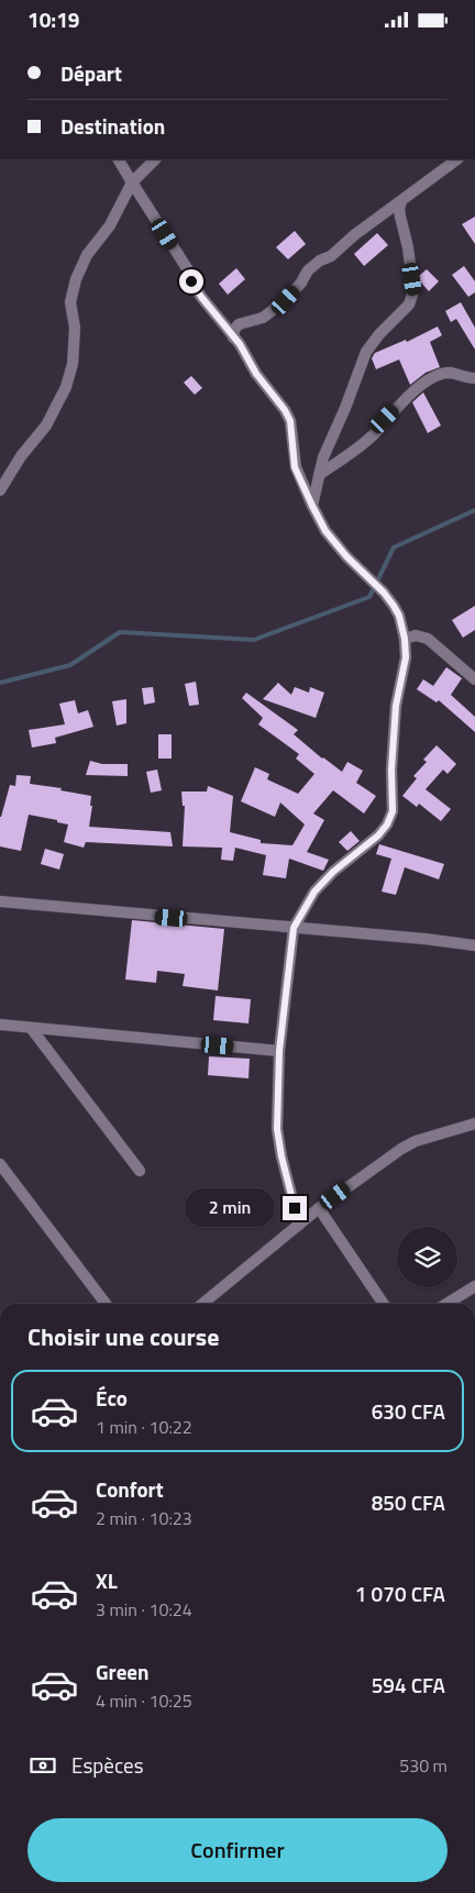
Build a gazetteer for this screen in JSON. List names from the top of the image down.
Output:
{
  "page": {
    "status": "10:19",
    "banner": ["Départ", "Destination"],
    "bubble": "2 min",
    "heading": "Choisir une course",
    "list": [
      {
        "name": "Éco",
        "note": "1 min · 10:22",
        "value": "630 CFA"
      },
      {
        "name": "Confort",
        "note": "2 min · 10:23",
        "value": "850 CFA"
      },
      {
        "name": "XL",
        "note": "3 min · 10:24",
        "value": "1 070 CFA"
      },
      {
        "name": "Green",
        "note": "4 min · 10:25",
        "value": "594 CFA"
      }
    ],
    "pay": ["Espèces", "530 m"],
    "buttons": "Confirmer"
  }
}
